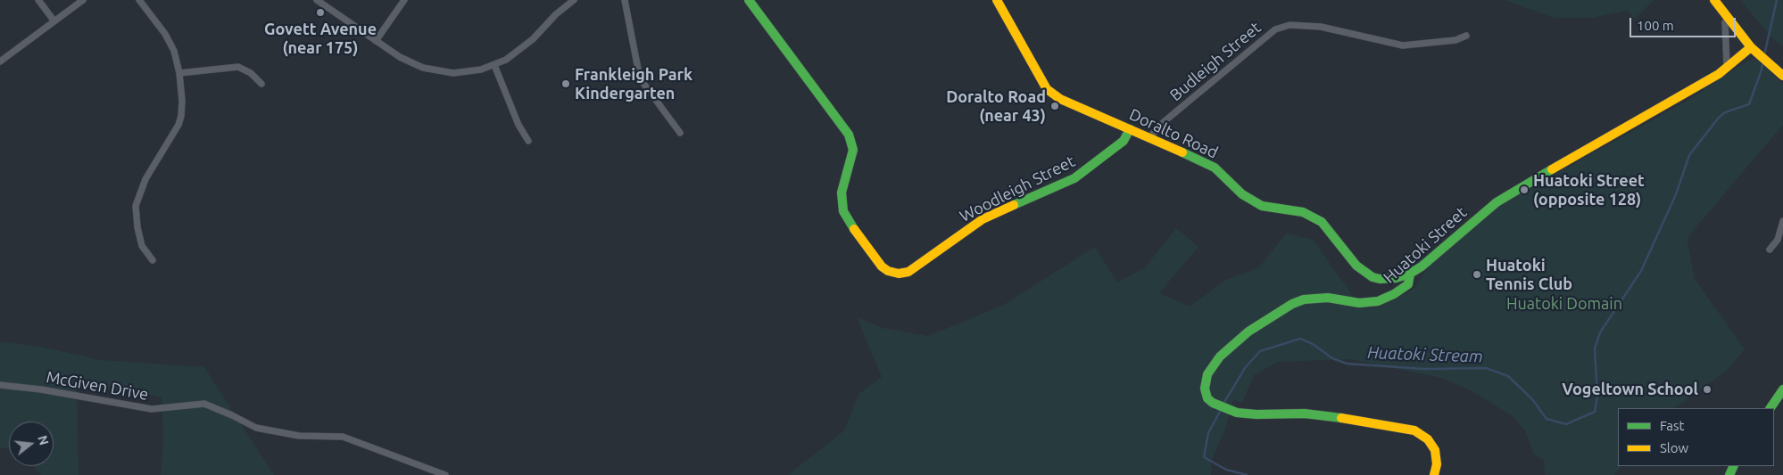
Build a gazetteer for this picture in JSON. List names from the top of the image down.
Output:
{
  "streets": {
    "street": [
      "Budleigh Street",
      "Doralto Road",
      "Woodleigh Street",
      "Huatoki Street",
      "McGiven Drive"
    ]
  },
  "crossings": [
    ["Budleigh Street", "Doralto Road"],
    ["Doralto Road", "Woodleigh Street"],
    ["Doralto Road", "Huatoki Street"]
  ],
  "water": ["Huatoki Stream"],
  "parks": ["Huatoki Domain"],
  "places": [
    "Govett Avenue (near 175)",
    "Frankleigh Park Kindergarten",
    "Doralto Road (near 43)",
    "Huatoki Street (opposite 128)",
    "Huatoki Tennis Club",
    "Vogeltown School"
  ],
  "legend": ["Fast", "Slow"],
  "scale_bar": "100 m",
  "north": "right"
}
